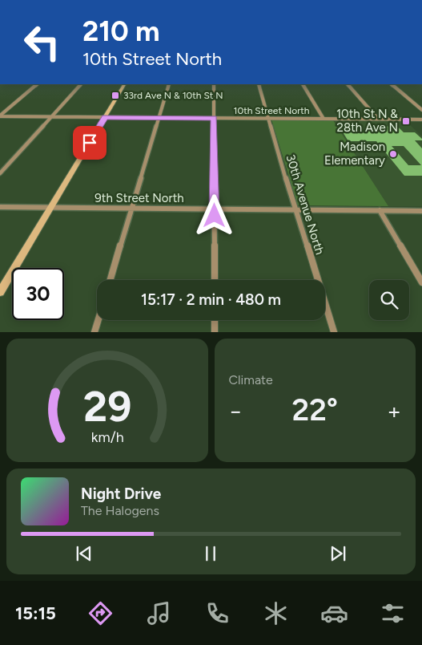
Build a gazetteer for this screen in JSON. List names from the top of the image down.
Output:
{
  "streets": {
    "street": ["10th Street North", "9th Street North", "30th Avenue North"]
  },
  "crossings": [
    ["10th Street North", "30th Avenue North"],
    ["9th Street North", "30th Avenue North"]
  ],
  "places": {
    "transit": ["33rd Ave N & 10th St N", "10th St N & 28th Ave N"],
    "other": ["Madison Elementary"]
  },
  "page": {
    "turn": ["210 m", "10th Street North"],
    "limit": "30",
    "trip": "15:17 · 2 min · 480 m",
    "tile": "Climate",
    "heat": ["−", "22°", "+"],
    "song": ["Night Drive", "The Halogens"],
    "tabs": "15:15",
    "gauge": ["29", "km/h"]
  }
}
